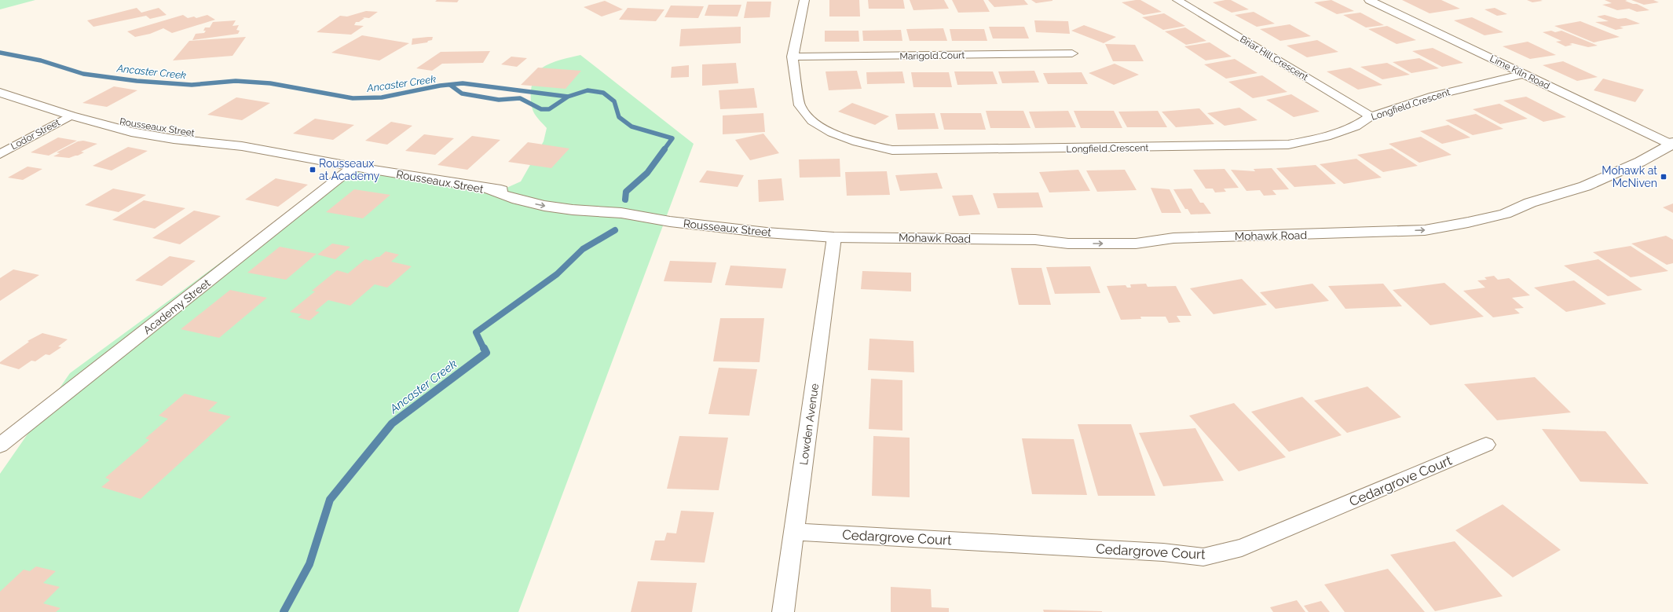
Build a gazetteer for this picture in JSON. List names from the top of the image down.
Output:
{
  "streets": {
    "main road": ["Rousseaux Street", "Mohawk Road"],
    "street": [
      "Marigold Court",
      "Briar Hill Crescent",
      "Lime Kiln Road",
      "Longfield Crescent",
      "Lodor Street",
      "Academy Street",
      "Lowden Avenue",
      "Cedargrove Court"
    ]
  },
  "crossings": [
    ["Marigold Court", "Longfield Crescent"],
    ["Briar Hill Crescent", "Longfield Crescent"],
    ["Lime Kiln Road", "Longfield Crescent"],
    ["Lime Kiln Road", "Mohawk Road"],
    ["Rousseaux Street", "Lodor Street"],
    ["Rousseaux Street", "Mohawk Road"],
    ["Rousseaux Street", "Academy Street"],
    ["Rousseaux Street", "Lowden Avenue"],
    ["Mohawk Road", "Lowden Avenue"],
    ["Lowden Avenue", "Cedargrove Court"]
  ],
  "water": ["Ancaster Creek"],
  "places": {
    "transit": ["Rousseaux at Academy", "Mohawk at McNiven"]
  }
}
